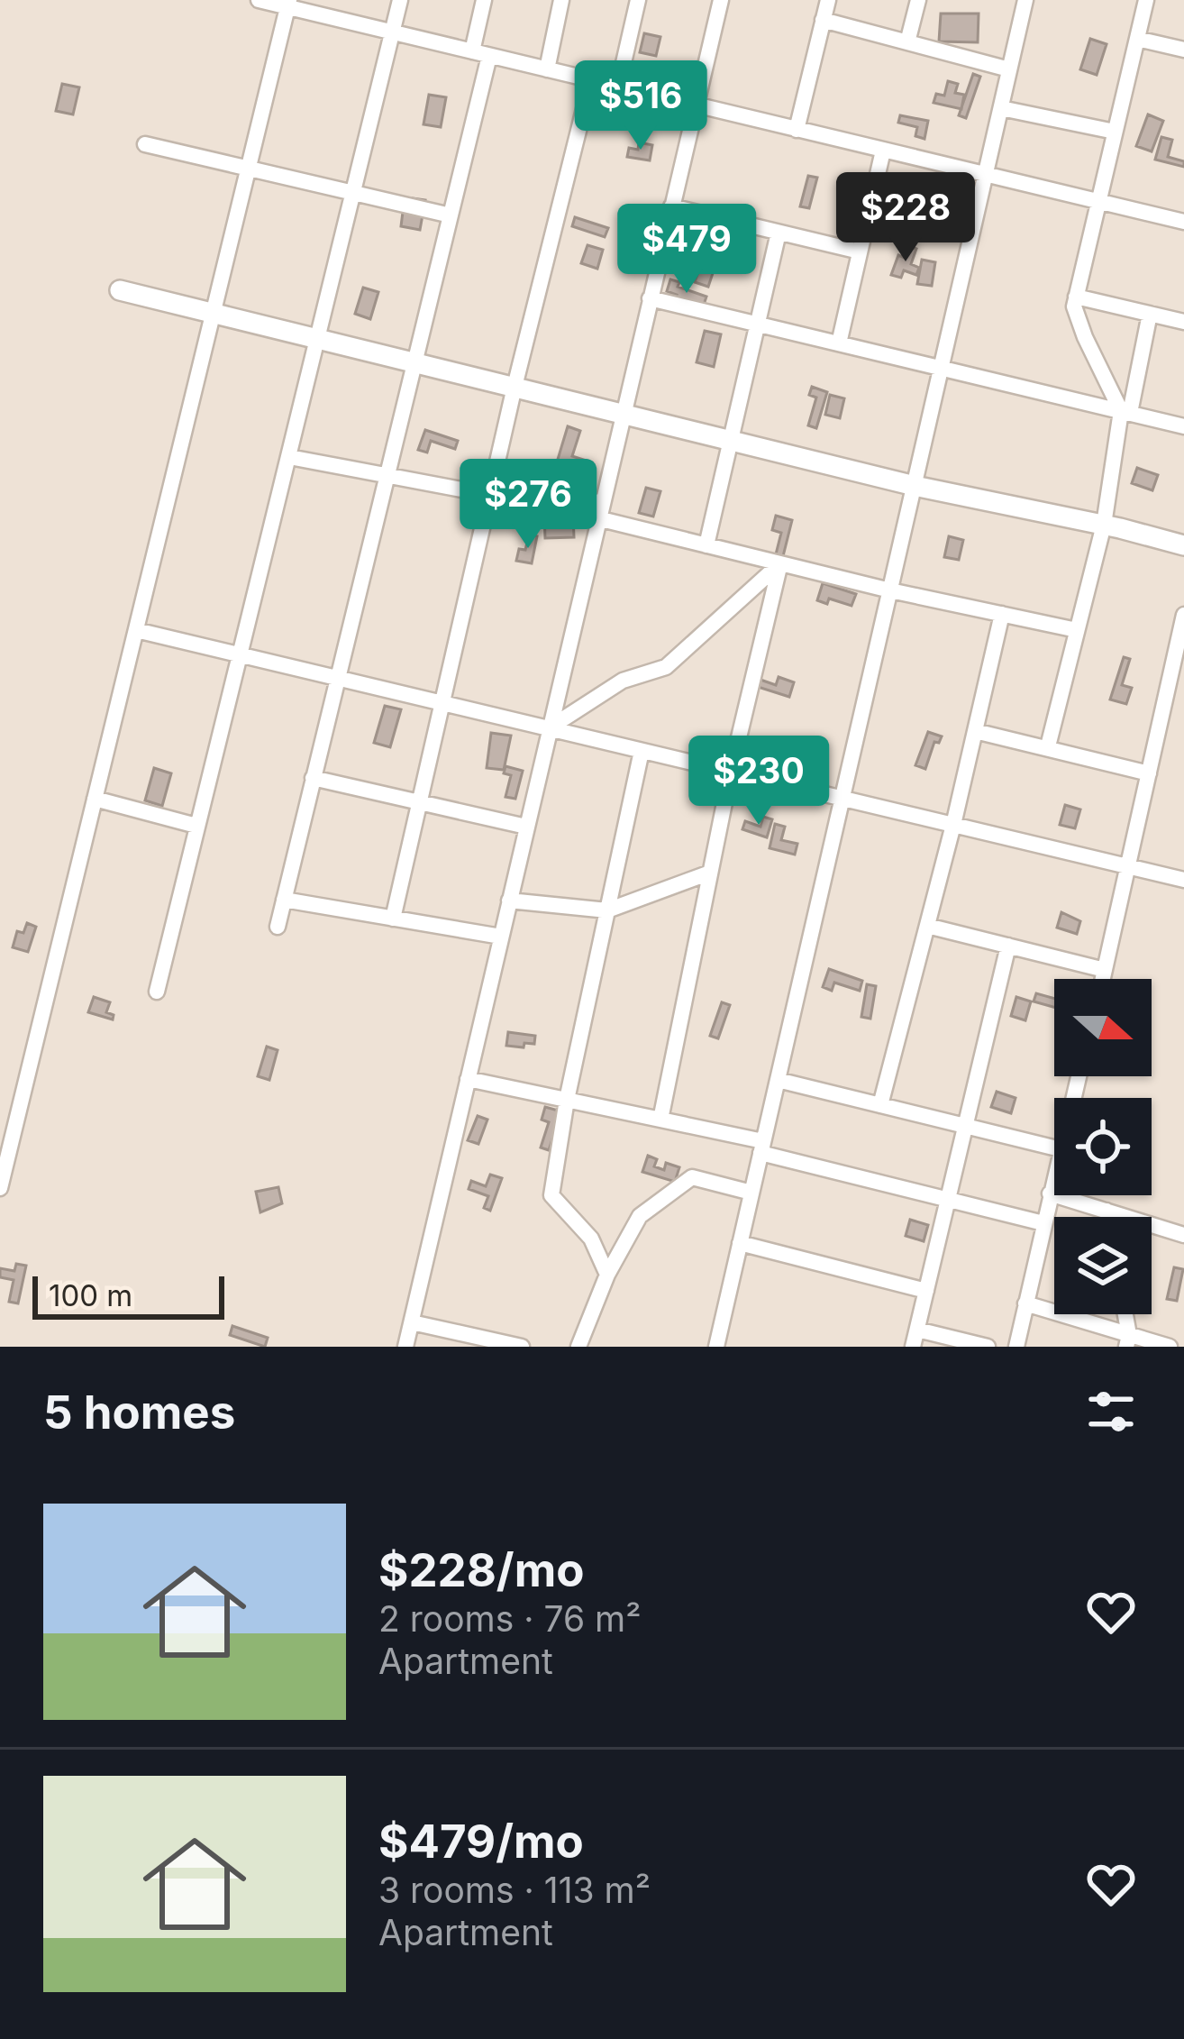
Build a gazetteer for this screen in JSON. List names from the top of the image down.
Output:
{
  "scale_bar": "100 m",
  "north": "right",
  "page": {
    "price": [
      "$516",
      "$228",
      "$479",
      "$276",
      "$230"
    ],
    "scale": "100 m",
    "heading": "5 homes",
    "list": [
      {
        "name": "$228/mo",
        "note": "2 rooms · 76 m² · Apartment"
      },
      {
        "name": "$479/mo",
        "note": "3 rooms · 113 m² · Apartment"
      }
    ]
  }
}
